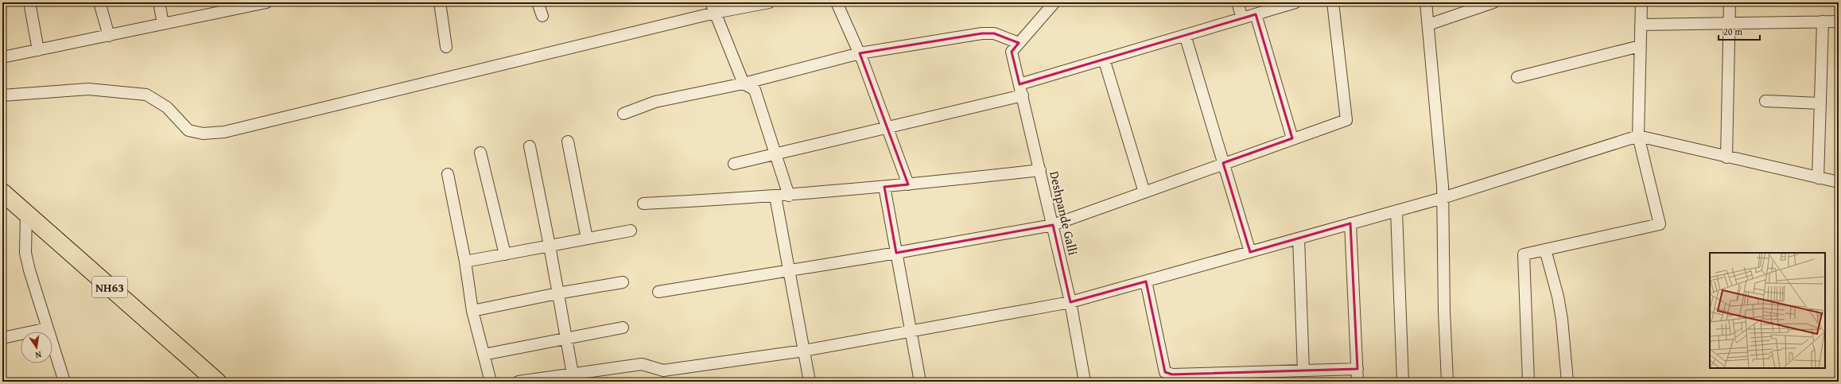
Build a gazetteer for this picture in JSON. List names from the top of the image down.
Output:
{
  "streets": {
    "highway": ["NH63"],
    "street": ["Deshpande Galli"]
  },
  "scale_bar": "20 m",
  "north": "bottom"
}
